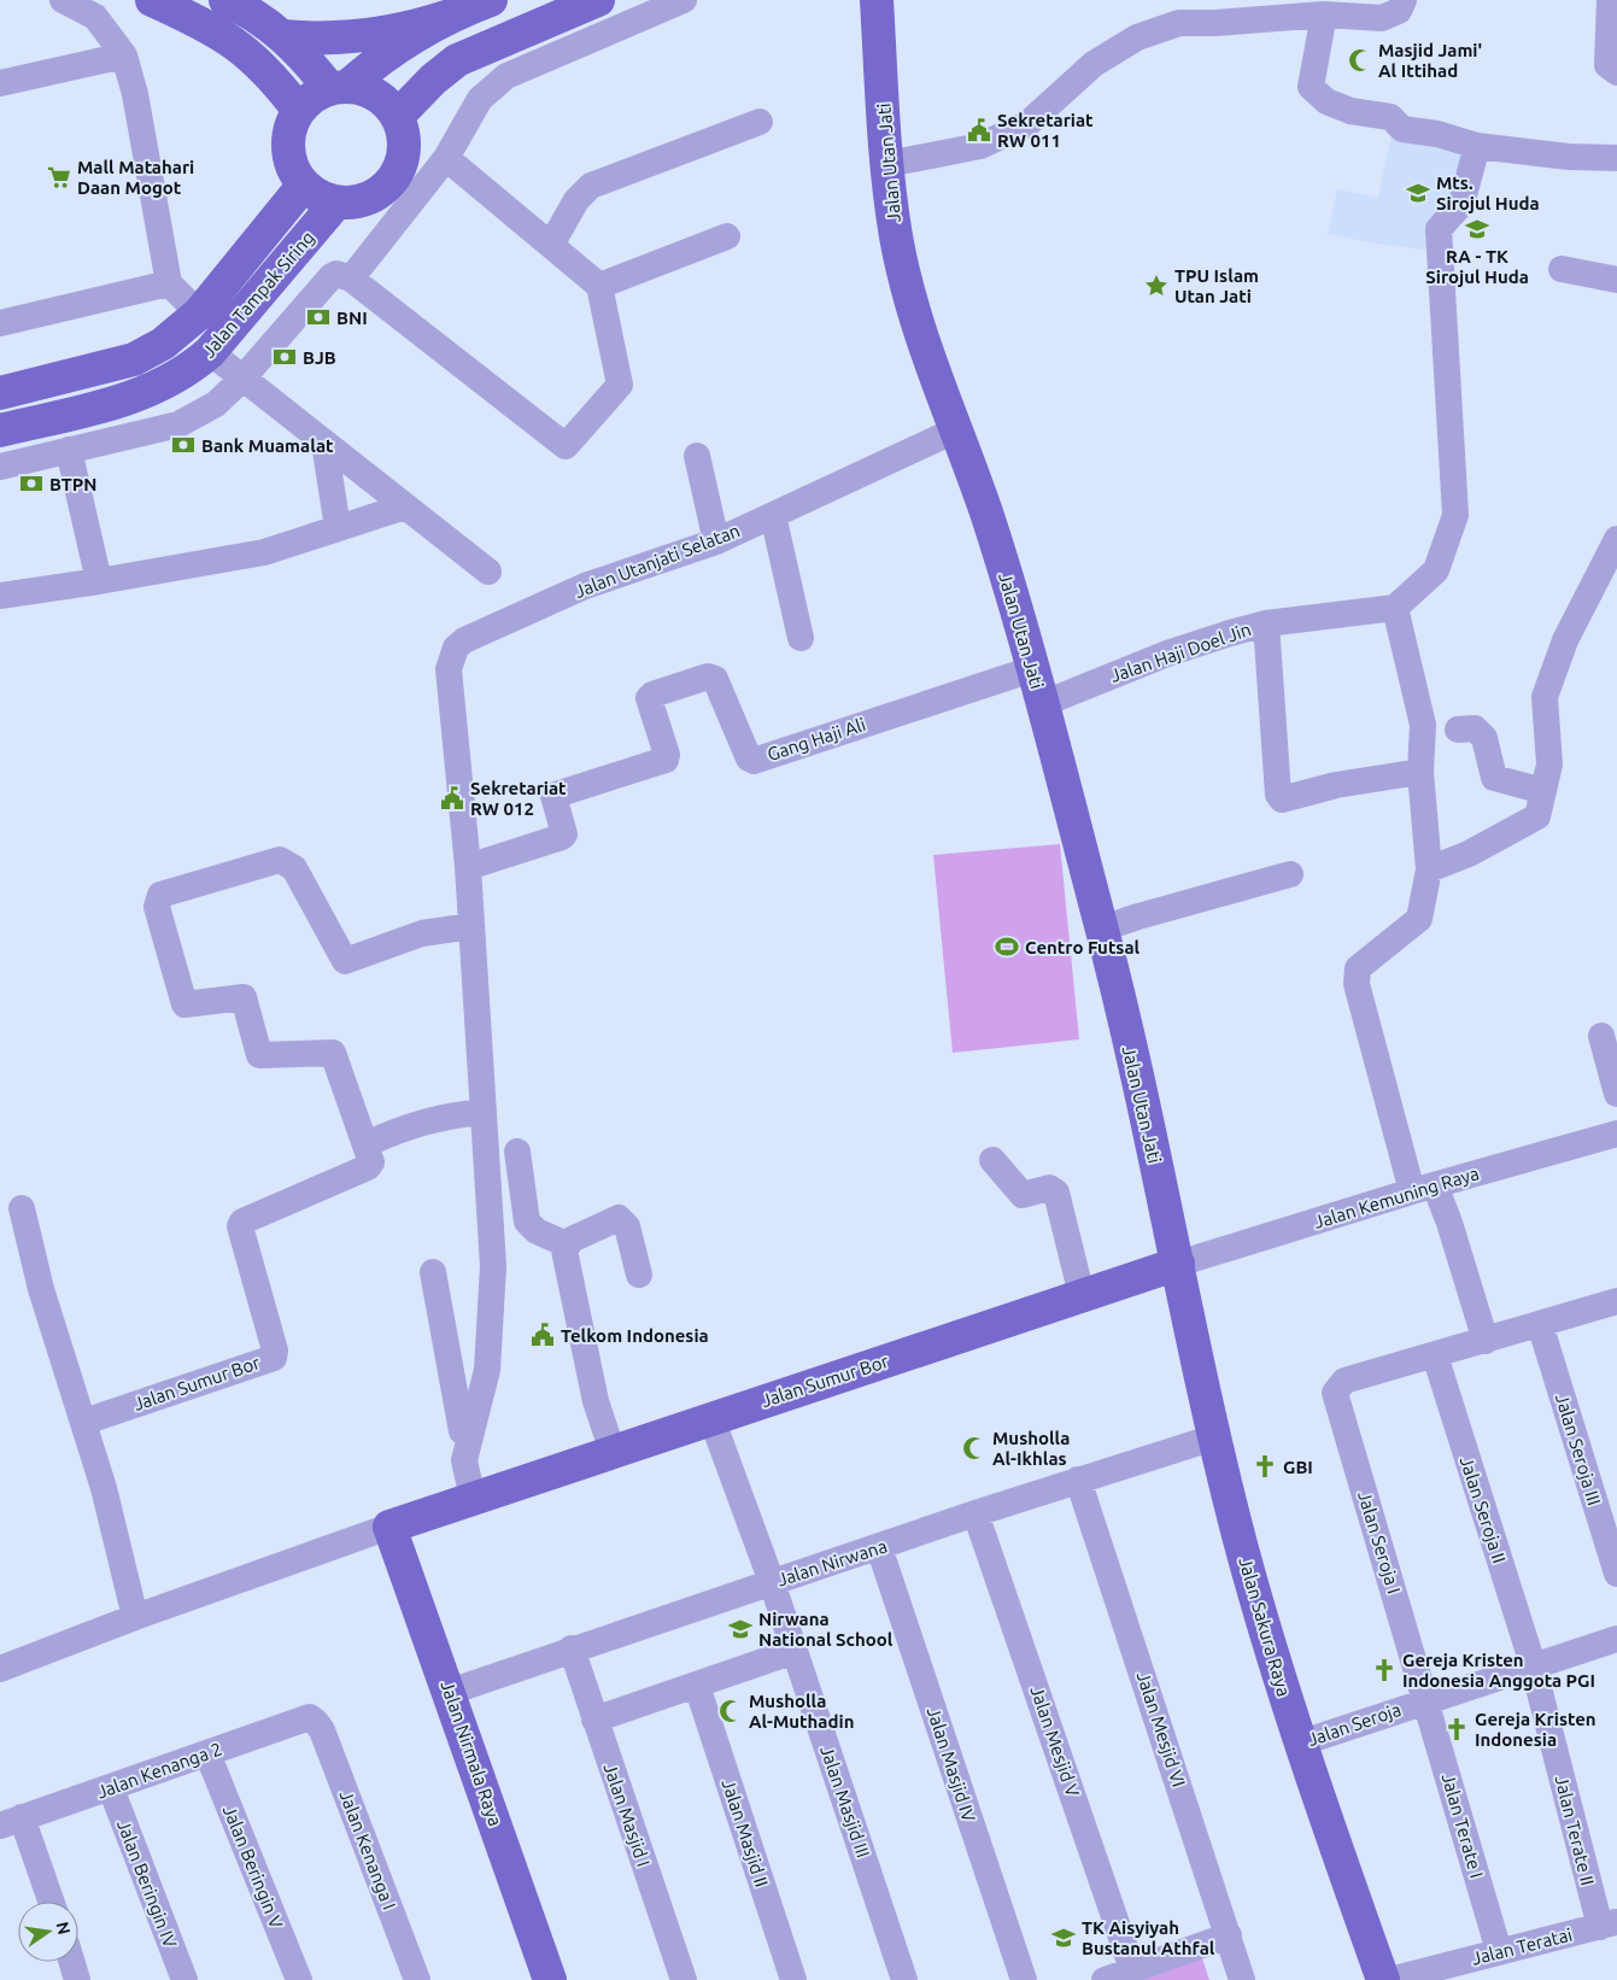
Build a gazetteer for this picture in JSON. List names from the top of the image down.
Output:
{
  "streets": {
    "main road": [
      "Jalan Utan Jati",
      "Jalan Tampak Siring",
      "Jalan Sumur Bor",
      "Jalan Sakura Raya",
      "Jalan Nirmala Raya"
    ],
    "street": [
      "Jalan Utanjati Selatan",
      "Jalan Haji Doel Jin",
      "Gang Haji Ali",
      "Jalan Kemuning Raya",
      "Jalan Seroja III",
      "Jalan Seroja II",
      "Jalan Seroja I",
      "Jalan Nirwana",
      "Jalan Seroja",
      "Jalan Mesjid VI",
      "Jalan Mesjid V",
      "Jalan Masjid IV",
      "Jalan Kenanga 2",
      "Jalan Masjid III",
      "Jalan Masjid I",
      "Jalan Terate I",
      "Jalan Terate II",
      "Jalan Masjid II",
      "Jalan Kenanga I",
      "Jalan Beringin V",
      "Jalan Beringin IV",
      "Jalan Teratai"
    ]
  },
  "crossings": [
    ["Jalan Utan Jati", "Jalan Utanjati Selatan"],
    ["Jalan Utan Jati", "Jalan Haji Doel Jin"],
    ["Jalan Utan Jati", "Gang Haji Ali"],
    ["Jalan Utan Jati", "Jalan Kemuning Raya"],
    ["Jalan Utan Jati", "Jalan Sumur Bor"],
    ["Jalan Utan Jati", "Jalan Sakura Raya"],
    ["Jalan Utanjati Selatan", "Gang Haji Ali"],
    ["Jalan Kemuning Raya", "Jalan Sumur Bor"],
    ["Jalan Kemuning Raya", "Jalan Sakura Raya"],
    ["Jalan Sumur Bor", "Jalan Sakura Raya"],
    ["Jalan Sumur Bor", "Jalan Nirmala Raya"],
    ["Jalan Sumur Bor", "Jalan Masjid III"],
    ["Jalan Seroja II", "Jalan Seroja I"],
    ["Jalan Seroja II", "Jalan Seroja"],
    ["Jalan Seroja II", "Jalan Terate II"],
    ["Jalan Seroja I", "Jalan Seroja"],
    ["Jalan Seroja I", "Jalan Terate I"],
    ["Jalan Nirwana", "Jalan Sakura Raya"],
    ["Jalan Nirwana", "Jalan Mesjid VI"],
    ["Jalan Nirwana", "Jalan Mesjid V"],
    ["Jalan Nirwana", "Jalan Nirmala Raya"],
    ["Jalan Nirwana", "Jalan Masjid IV"],
    ["Jalan Nirwana", "Jalan Masjid III"],
    ["Jalan Nirwana", "Jalan Masjid I"],
    ["Jalan Sakura Raya", "Jalan Seroja"],
    ["Jalan Seroja", "Jalan Terate I"],
    ["Jalan Seroja", "Jalan Terate II"],
    ["Jalan Kenanga 2", "Jalan Kenanga I"],
    ["Jalan Kenanga 2", "Jalan Beringin V"],
    ["Jalan Kenanga 2", "Jalan Beringin IV"],
    ["Jalan Terate I", "Jalan Teratai"],
    ["Jalan Terate II", "Jalan Teratai"]
  ],
  "places": {
    "mosque": ["Masjid Jami' Al Ittihad", "Musholla Al-Ikhlas", "Musholla Al-Muthadin"],
    "public building": ["Sekretariat RW 011", "Sekretariat RW 012", "Telkom Indonesia"],
    "supermarket": ["Mall Matahari Daan Mogot"],
    "school or university": [
      "Mts. Sirojul Huda",
      "RA - TK Sirojul Huda",
      "Nirwana National School",
      "TK Aisyiyah Bustanul Athfal"
    ],
    "place": ["TPU Islam Utan Jati"],
    "bank": [
      "BNI",
      "BJB",
      "Bank Muamalat",
      "BTPN"
    ],
    "sports": ["Centro Futsal"],
    "church": ["GBI", "Gereja Kristen Indonesia Anggota PGI", "Gereja Kristen Indonesia"]
  },
  "north": "right"
}
